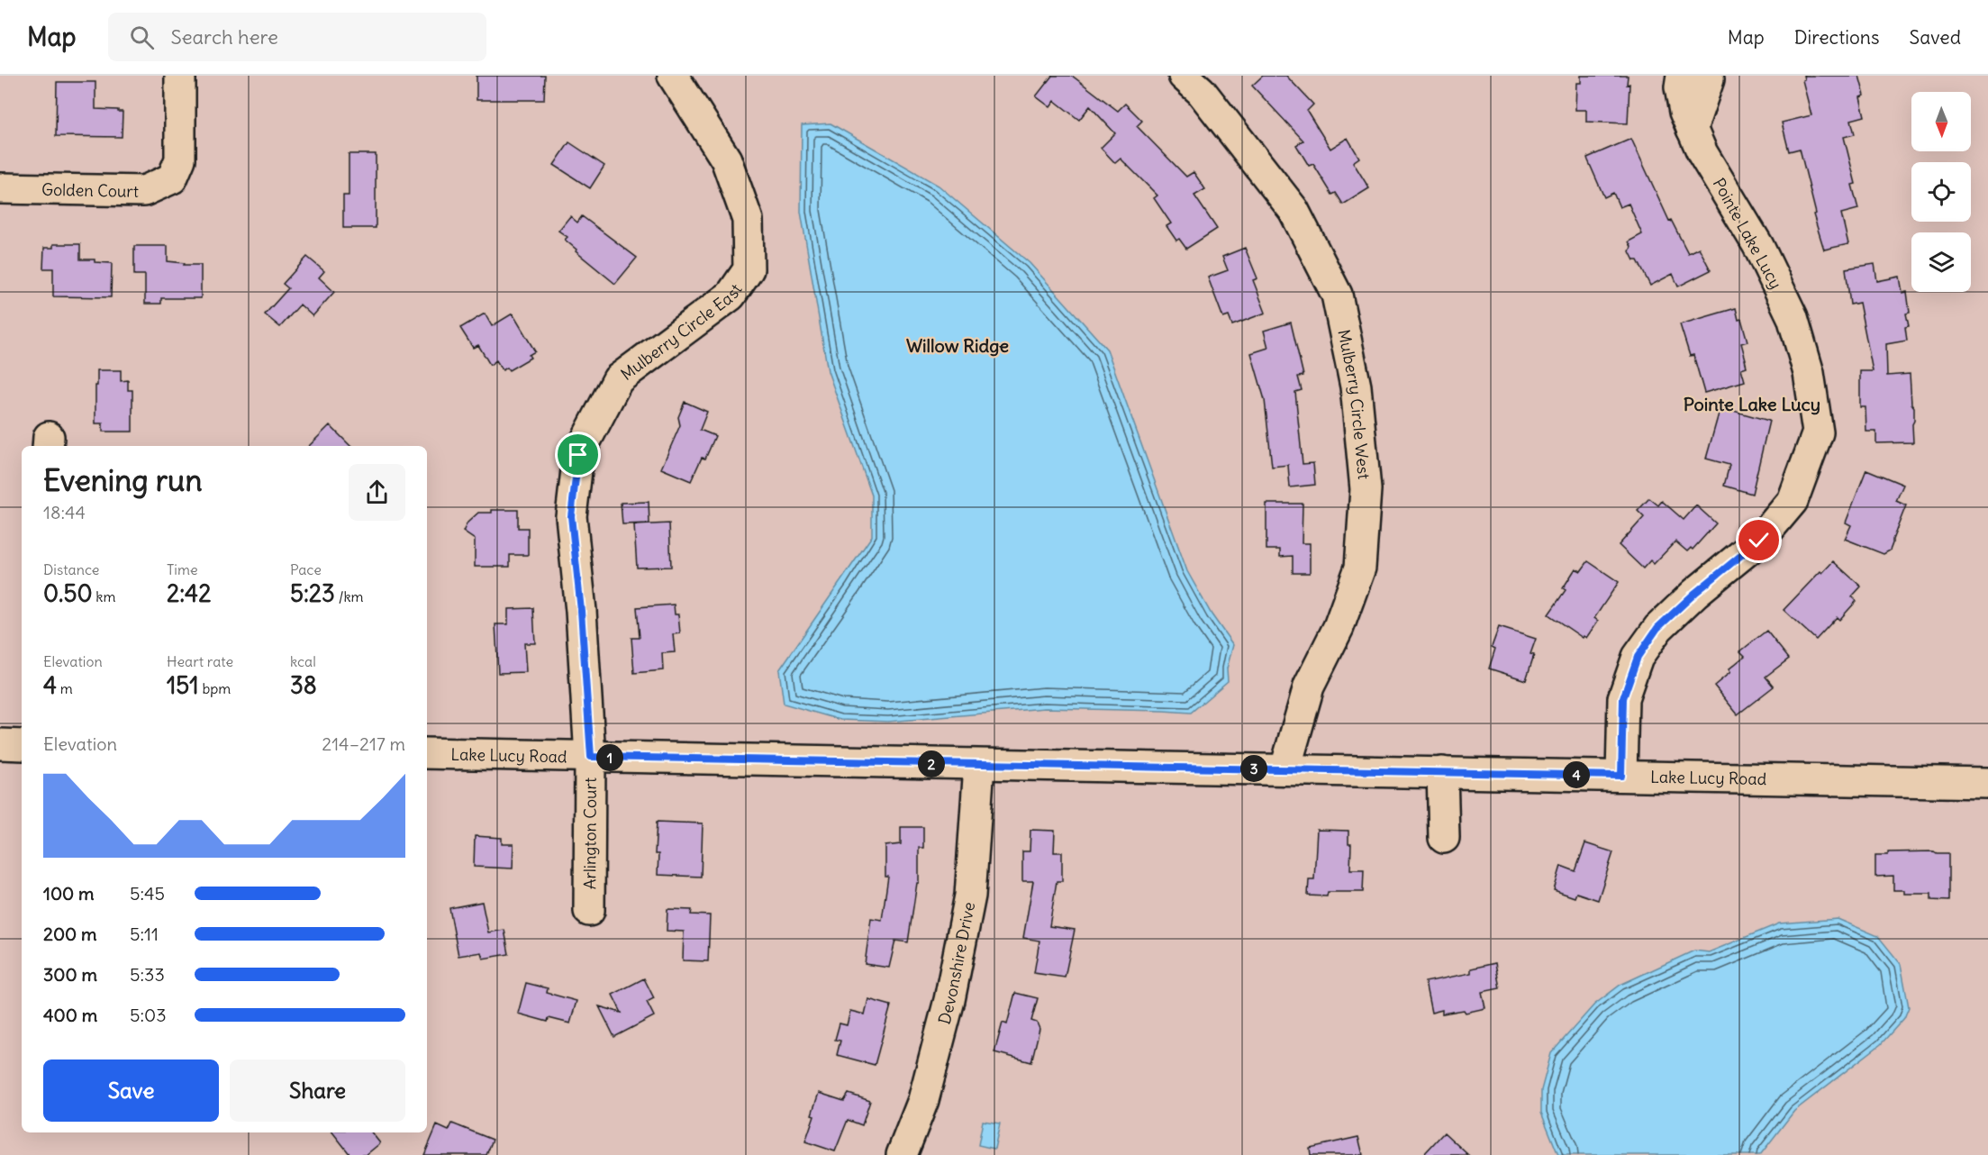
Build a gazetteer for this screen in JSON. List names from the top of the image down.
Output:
{
  "streets": {
    "street": [
      "Golden Court",
      "Pointe Lake Lucy",
      "Mulberry Circle East",
      "Mulberry Circle West",
      "Lake Lucy Road",
      "Arlington Court",
      "Devonshire Drive"
    ]
  },
  "crossings": [
    ["Pointe Lake Lucy", "Lake Lucy Road"],
    ["Mulberry Circle East", "Lake Lucy Road"],
    ["Mulberry Circle East", "Arlington Court"],
    ["Mulberry Circle West", "Lake Lucy Road"],
    ["Lake Lucy Road", "Arlington Court"],
    ["Lake Lucy Road", "Devonshire Drive"]
  ],
  "districts": ["Willow Ridge", "Pointe Lake Lucy"],
  "north": "bottom",
  "page": {
    "header": "Map",
    "search": "Search here",
    "nav": ["Map", "Directions", "Saved"],
    "heading": ["Evening run", "18:44"],
    "stats": [
      ["Distance", "0.50 km"],
      ["Time", "2:42"],
      ["Pace", "5:23 /km"],
      ["Elevation", "4 m"],
      ["Heart rate", "151 bpm"],
      ["kcal", "38"]
    ],
    "chart": ["Elevation", "214–217 m"],
    "pins": [
      "1",
      "2",
      "3",
      "4"
    ],
    "list": [
      {
        "name": "100 m",
        "note": "5:45"
      },
      {
        "name": "200 m",
        "note": "5:11"
      },
      {
        "name": "300 m",
        "note": "5:33"
      },
      {
        "name": "400 m",
        "note": "5:03"
      }
    ],
    "buttons": ["Save", "Share"]
  }
}
